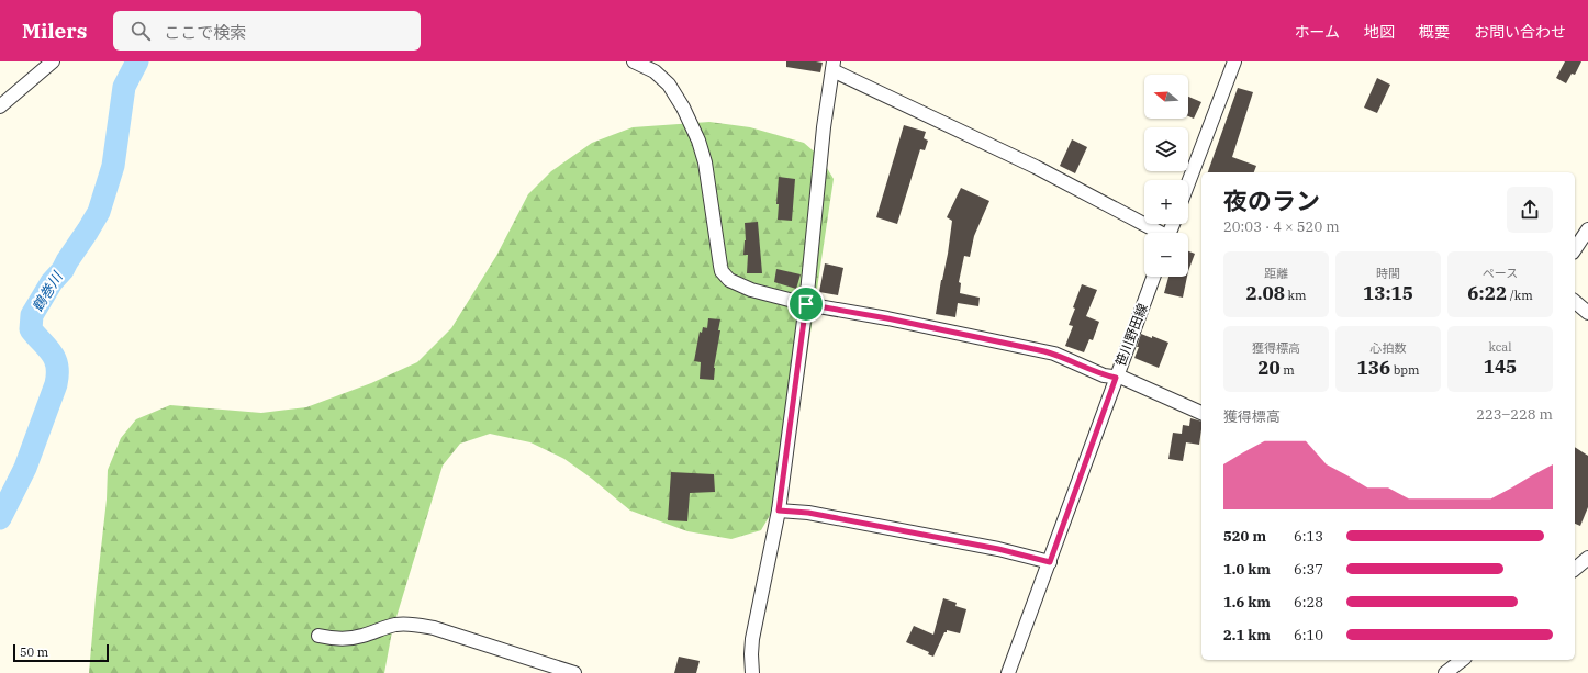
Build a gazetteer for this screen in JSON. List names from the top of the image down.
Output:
{
  "streets": {
    "street": ["笹川野田線"]
  },
  "water": ["鶴巻川"],
  "scale_bar": "50 m",
  "north": "left",
  "page": {
    "header": "Milers",
    "search": "ここで検索",
    "nav": [
      "ホーム",
      "地図",
      "概要",
      "お問い合わせ"
    ],
    "map_buttons": ["+", "−"],
    "heading": ["夜のラン", "20:03 · 4 × 520 m"],
    "stats": [
      ["距離", "2.08 km"],
      ["時間", "13:15"],
      ["ペース", "6:22 /km"],
      ["獲得標高", "20 m"],
      ["心拍数", "136 bpm"],
      ["kcal", "145"]
    ],
    "chart": ["獲得標高", "223–228 m"],
    "list": [
      {
        "name": "520 m",
        "note": "6:13"
      },
      {
        "name": "1.0 km",
        "note": "6:37"
      },
      {
        "name": "1.6 km",
        "note": "6:28"
      },
      {
        "name": "2.1 km",
        "note": "6:10"
      }
    ],
    "scale": "50 m"
  }
}
